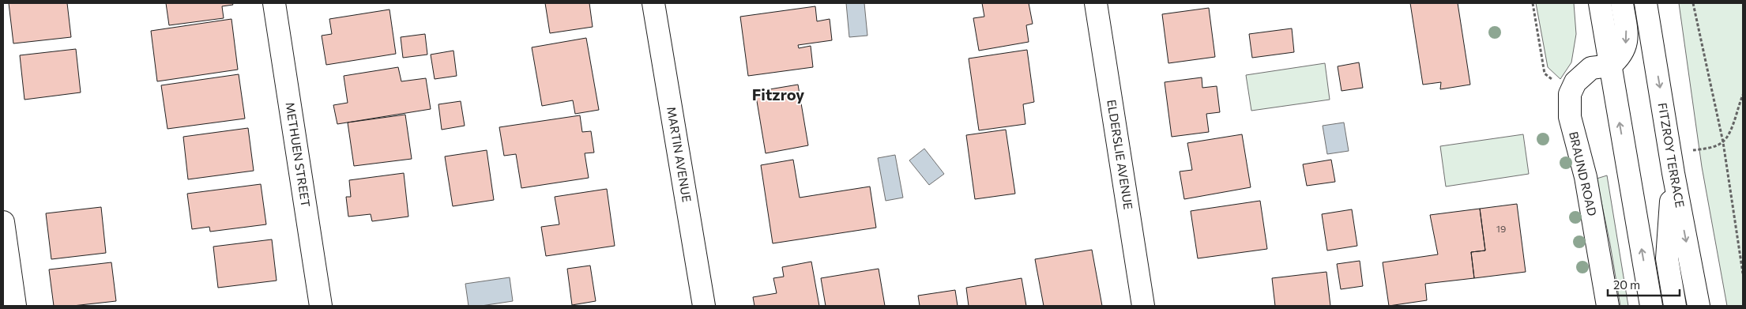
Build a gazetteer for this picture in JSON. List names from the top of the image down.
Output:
{
  "streets": {
    "main road": [
      "MARTIN AVENUE",
      "METHUEN STREET",
      "ELDERSLIE AVENUE",
      "FITZROY TERRACE",
      "BRAUND ROAD"
    ]
  },
  "districts": ["Fitzroy"],
  "house_numbers": ["19"],
  "scale_bar": "20 m"
}
